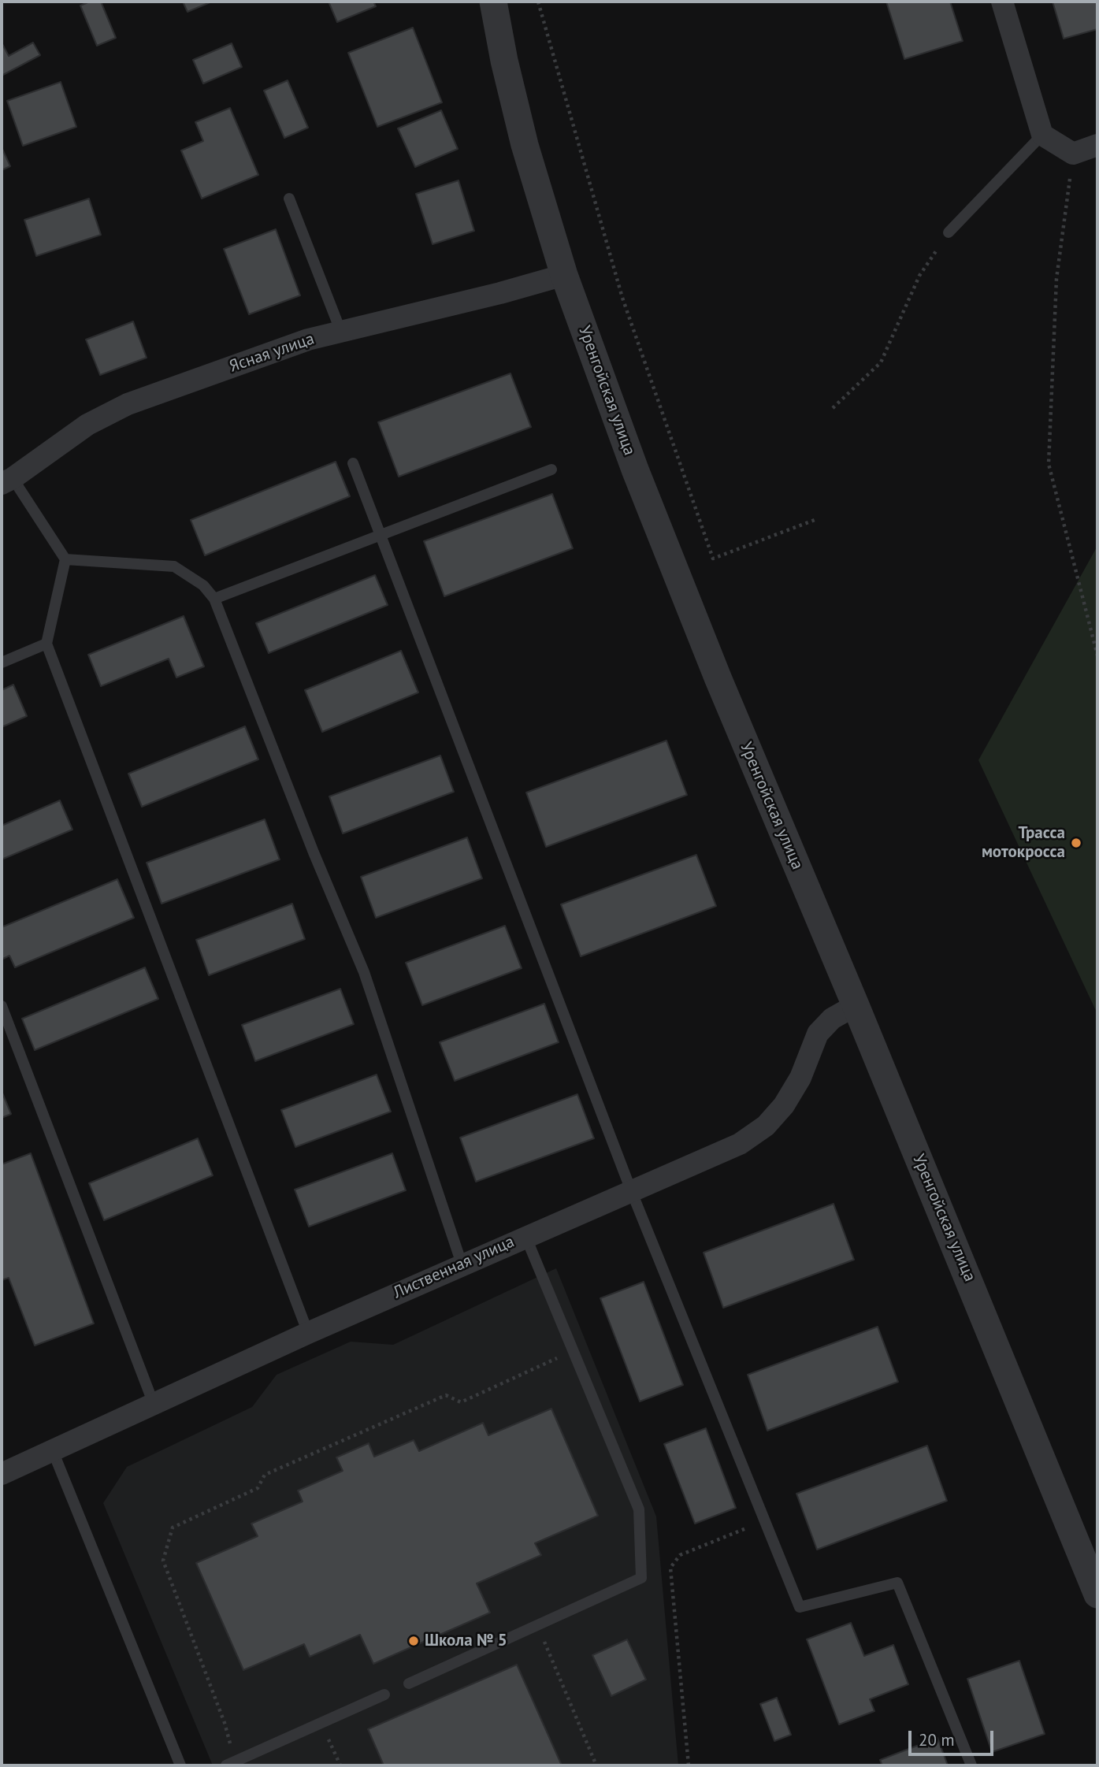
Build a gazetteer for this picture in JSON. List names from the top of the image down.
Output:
{
  "streets": {
    "street": ["Ясная улица", "Уренгойская улица", "Лиственная улица"]
  },
  "crossings": [
    ["Ясная улица", "Уренгойская улица"],
    ["Уренгойская улица", "Лиственная улица"]
  ],
  "places": ["Трасса мотокросса", "Школа № 5"],
  "scale_bar": "20 m"
}
